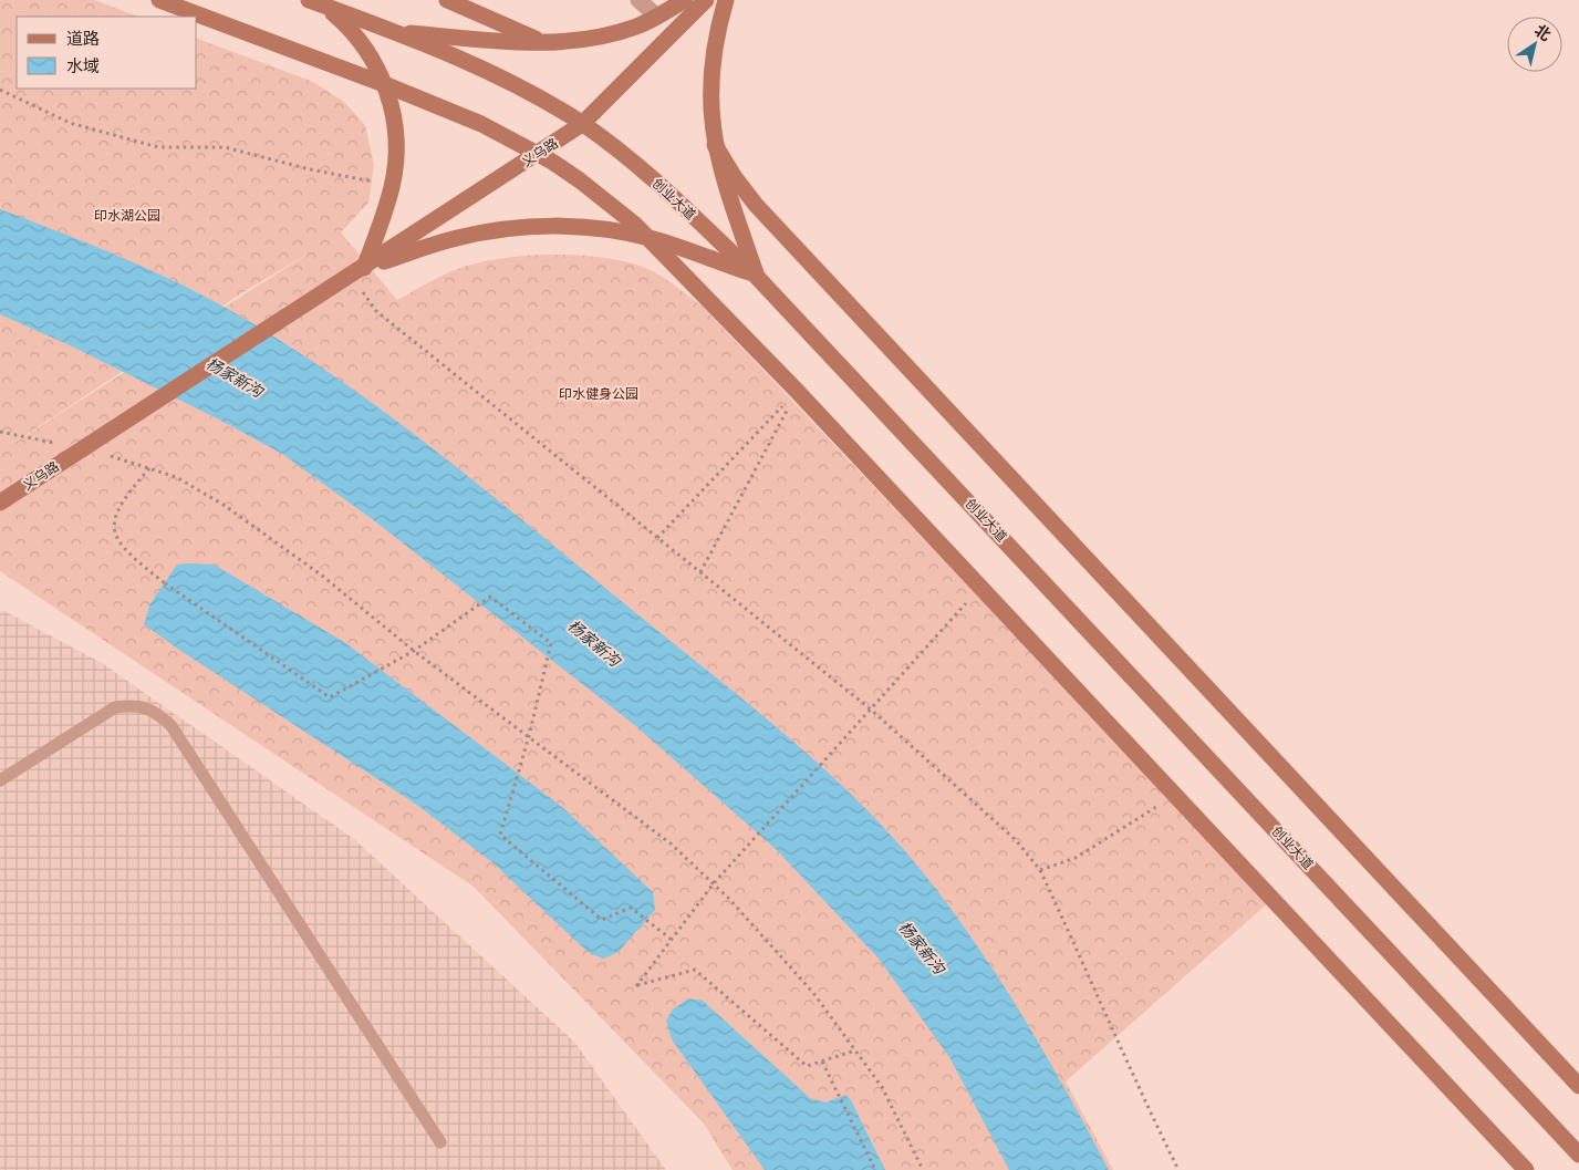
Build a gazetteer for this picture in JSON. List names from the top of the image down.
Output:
{
  "streets": {
    "main road": ["义乌路", "创业大道"]
  },
  "crossings": [
    ["义乌路", "创业大道"]
  ],
  "water": ["杨家新沟"],
  "parks": ["印水湖公园", "印水健身公园"],
  "legend": ["道路", "水域"],
  "north": "top right"
}
